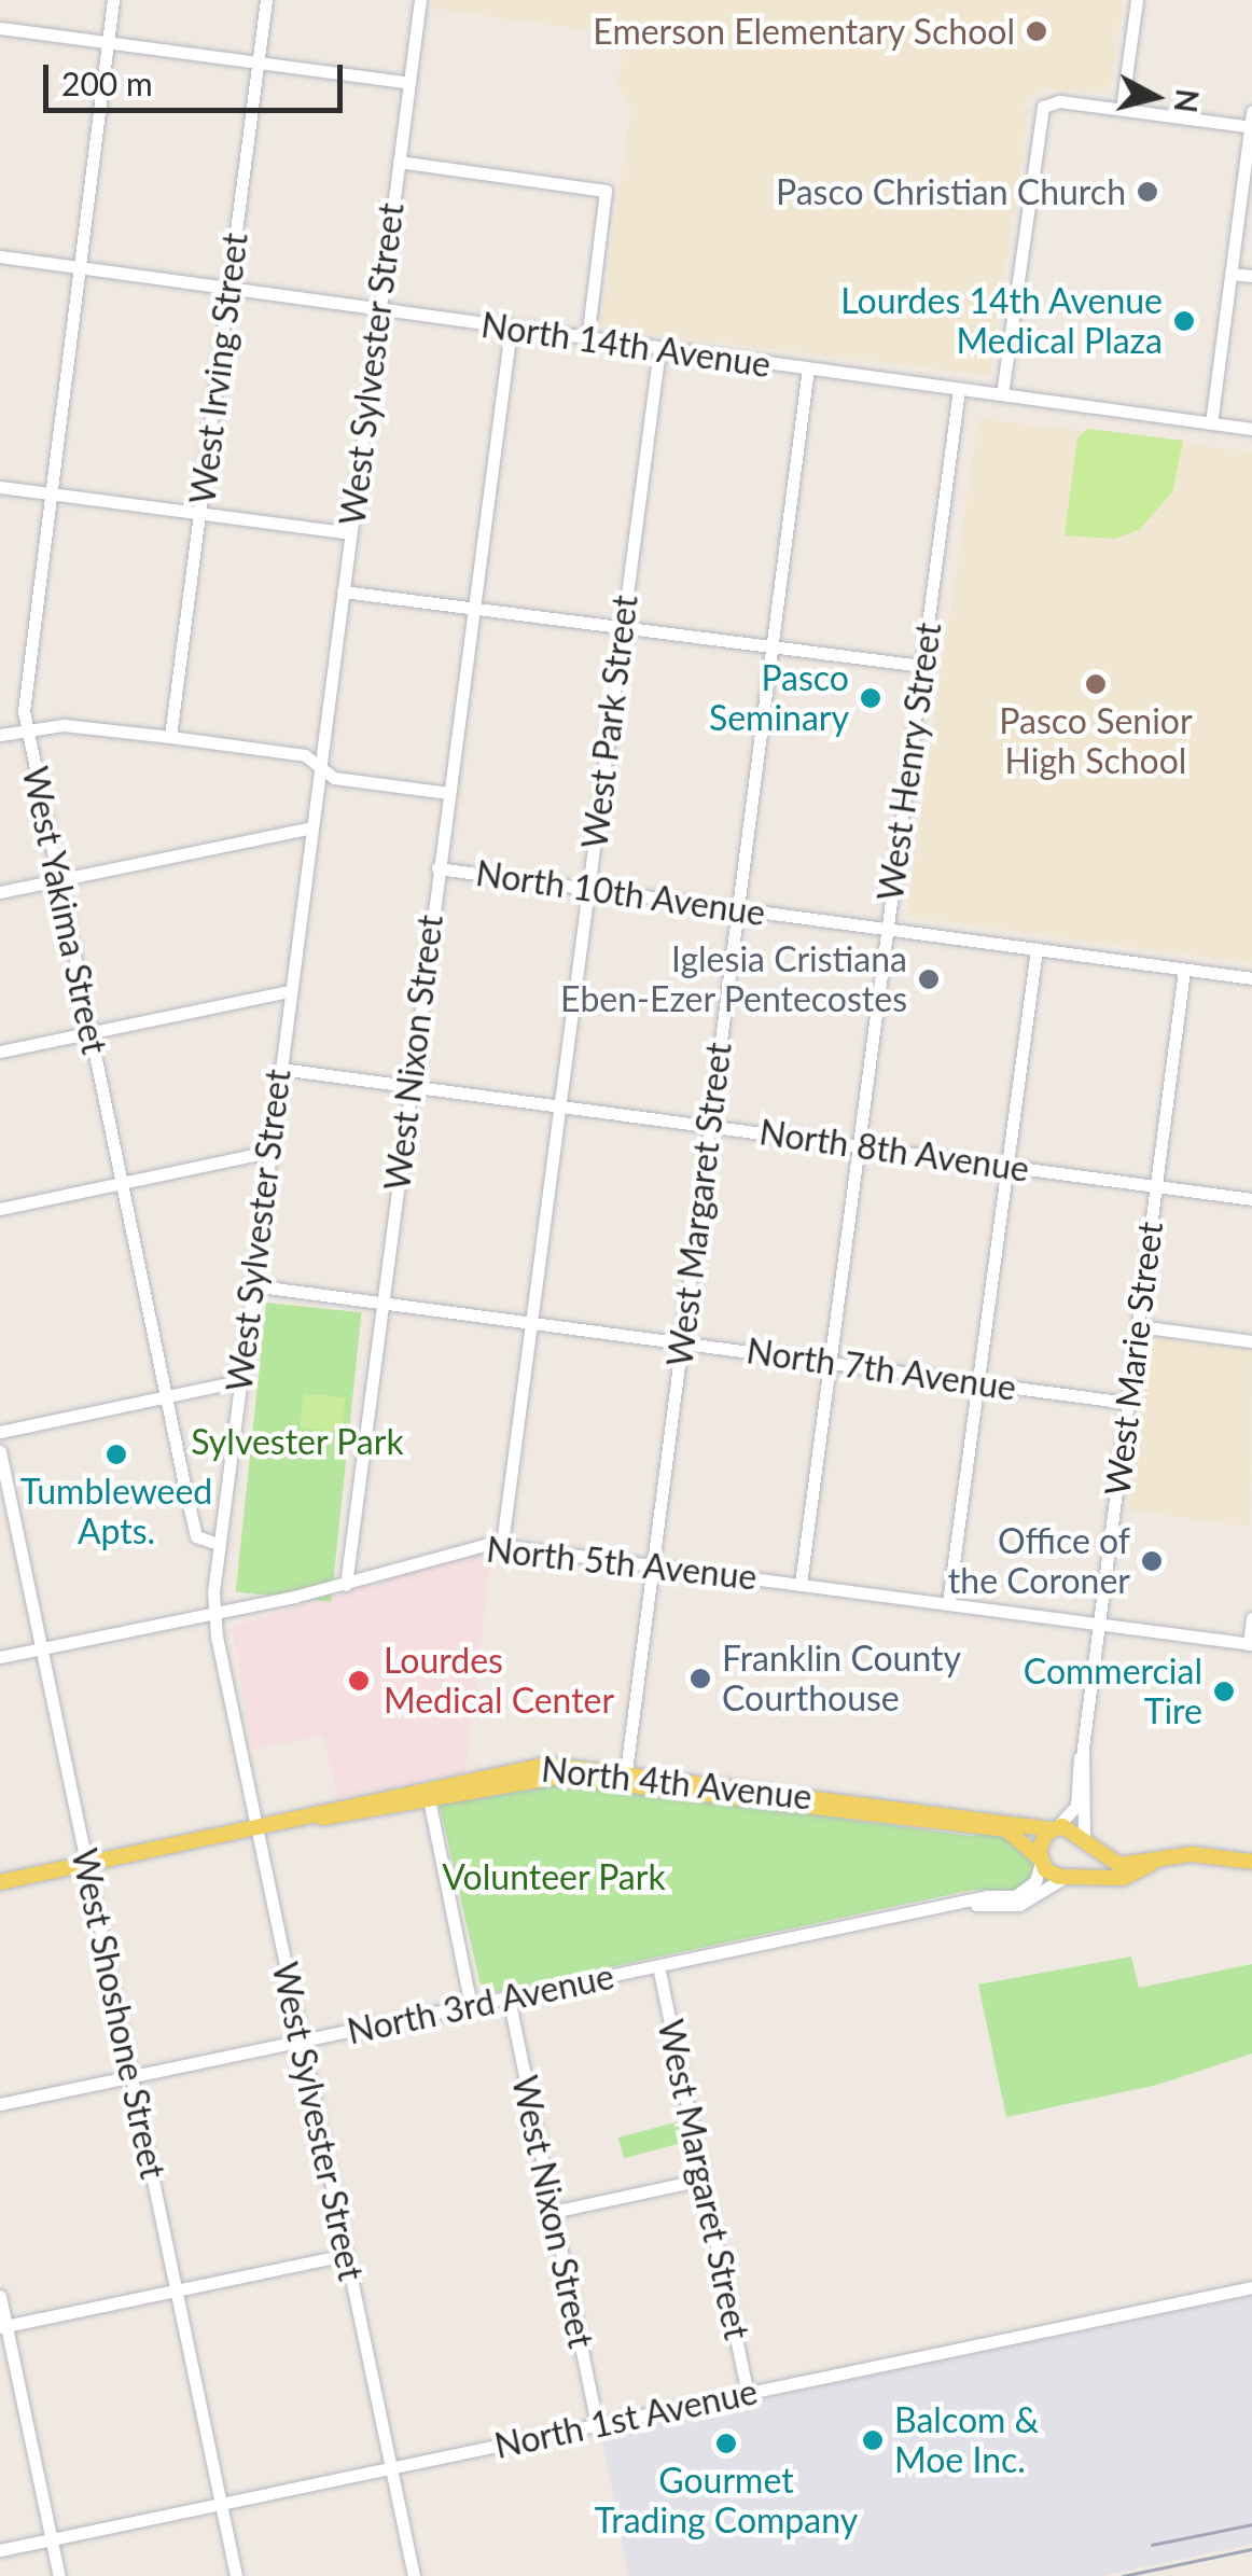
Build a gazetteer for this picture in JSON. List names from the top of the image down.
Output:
{
  "streets": {
    "main road": ["North 4th Avenue"],
    "street": [
      "North 14th Avenue",
      "West Sylvester Street",
      "West Irving Street",
      "West Park Street",
      "West Henry Street",
      "North 10th Avenue",
      "West Yakima Street",
      "West Nixon Street",
      "North 8th Avenue",
      "West Margaret Street",
      "West Marie Street",
      "North 7th Avenue",
      "North 5th Avenue",
      "North 3rd Avenue",
      "West Shoshone Street",
      "North 1st Avenue"
    ]
  },
  "crossings": [
    ["North 14th Avenue", "West Sylvester Street"],
    ["North 14th Avenue", "West Irving Street"],
    ["North 14th Avenue", "West Park Street"],
    ["North 14th Avenue", "West Henry Street"],
    ["North 14th Avenue", "West Yakima Street"],
    ["North 14th Avenue", "West Nixon Street"],
    ["North 14th Avenue", "West Margaret Street"],
    ["West Sylvester Street", "West Yakima Street"],
    ["West Sylvester Street", "North 8th Avenue"],
    ["West Sylvester Street", "North 7th Avenue"],
    ["West Sylvester Street", "North 5th Avenue"],
    ["West Sylvester Street", "North 4th Avenue"],
    ["West Sylvester Street", "North 3rd Avenue"],
    ["West Sylvester Street", "North 1st Avenue"],
    ["West Park Street", "North 10th Avenue"],
    ["West Park Street", "North 8th Avenue"],
    ["West Park Street", "North 7th Avenue"],
    ["West Park Street", "North 5th Avenue"],
    ["West Henry Street", "North 10th Avenue"],
    ["West Henry Street", "North 8th Avenue"],
    ["West Henry Street", "North 7th Avenue"],
    ["West Henry Street", "North 5th Avenue"],
    ["North 10th Avenue", "West Nixon Street"],
    ["North 10th Avenue", "West Margaret Street"],
    ["North 10th Avenue", "West Marie Street"],
    ["West Nixon Street", "North 8th Avenue"],
    ["West Nixon Street", "North 7th Avenue"],
    ["West Nixon Street", "North 5th Avenue"],
    ["West Nixon Street", "North 3rd Avenue"],
    ["West Nixon Street", "North 1st Avenue"],
    ["North 8th Avenue", "West Margaret Street"],
    ["North 8th Avenue", "West Marie Street"],
    ["West Margaret Street", "North 7th Avenue"],
    ["West Margaret Street", "North 5th Avenue"],
    ["West Margaret Street", "North 4th Avenue"],
    ["West Margaret Street", "North 3rd Avenue"],
    ["West Margaret Street", "North 1st Avenue"],
    ["West Marie Street", "North 7th Avenue"],
    ["West Marie Street", "North 5th Avenue"],
    ["West Marie Street", "North 4th Avenue"],
    ["North 5th Avenue", "West Shoshone Street"],
    ["North 4th Avenue", "North 3rd Avenue"],
    ["North 4th Avenue", "West Shoshone Street"],
    ["North 3rd Avenue", "West Shoshone Street"],
    ["West Shoshone Street", "North 1st Avenue"]
  ],
  "parks": ["Sylvester Park", "Volunteer Park"],
  "places": [
    "Emerson Elementary School",
    "Pasco Christian Church",
    "Lourdes 14th Avenue Medical Plaza",
    "Pasco Senior High School",
    "Pasco Seminary",
    "Iglesia Cristiana Eben-Ezer Pentecostes",
    "Tumbleweed Apts.",
    "Office of the Coroner",
    "Franklin County Courthouse",
    "Lourdes Medical Center",
    "Commercial Tire",
    "Balcom & Moe Inc.",
    "Gourmet Trading Company"
  ],
  "scale_bar": "200 m",
  "north": "right"
}
